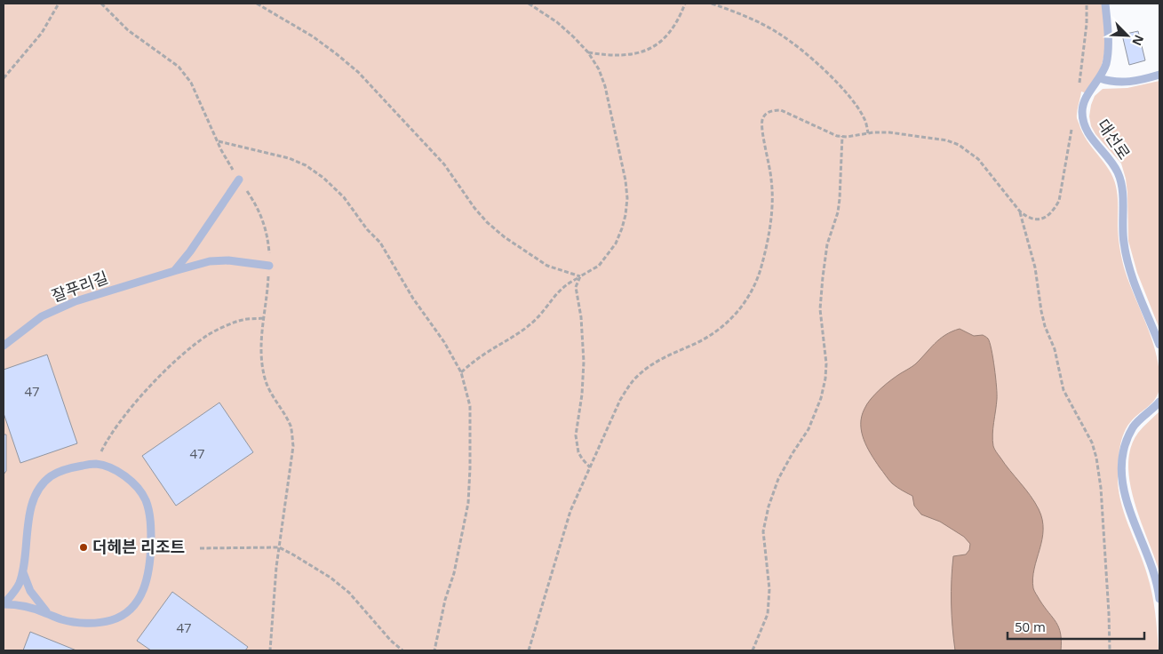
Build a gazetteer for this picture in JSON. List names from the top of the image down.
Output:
{
  "streets": {
    "lane": ["대선로", "잘푸리길"]
  },
  "places": ["더헤븐 리조트"],
  "house_numbers": ["47", "47", "47"],
  "scale_bar": "50 m",
  "north": "bottom right"
}
